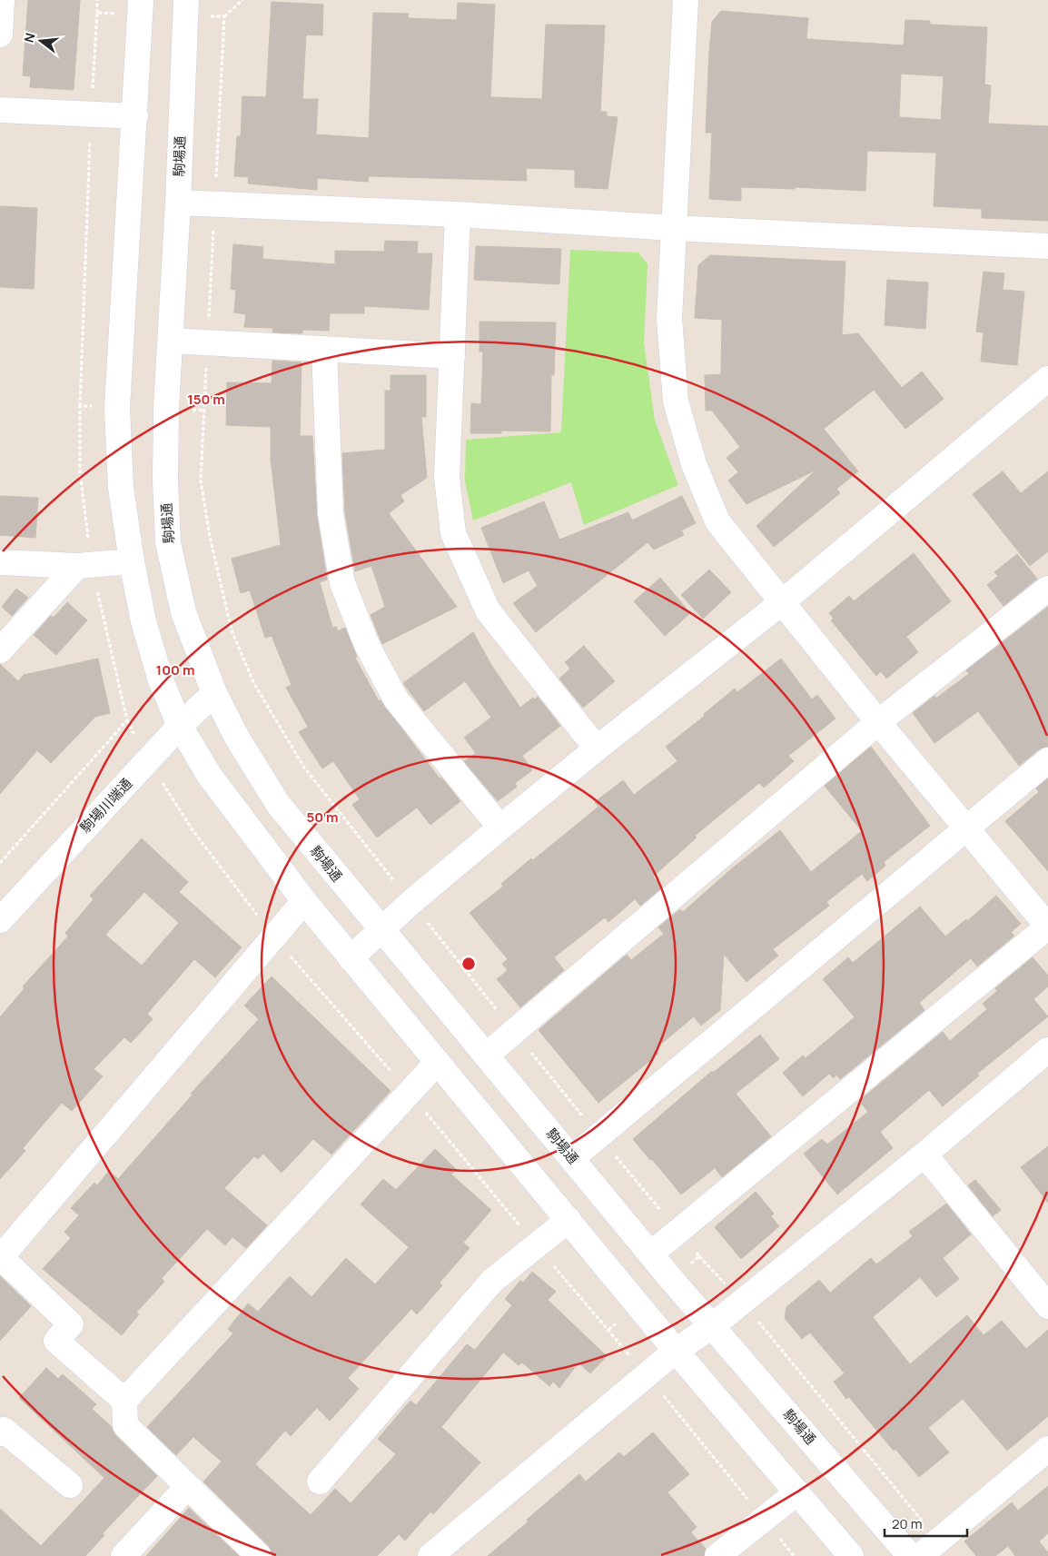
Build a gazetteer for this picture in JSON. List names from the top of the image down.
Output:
{
  "streets": {
    "street": ["駒場通", "駒場川端通"]
  },
  "crossings": [
    ["駒場通", "駒場川端通"]
  ],
  "scale_bar": "20 m",
  "north": "left",
  "rings": ["150 m", "100 m", "50 m"]
}
